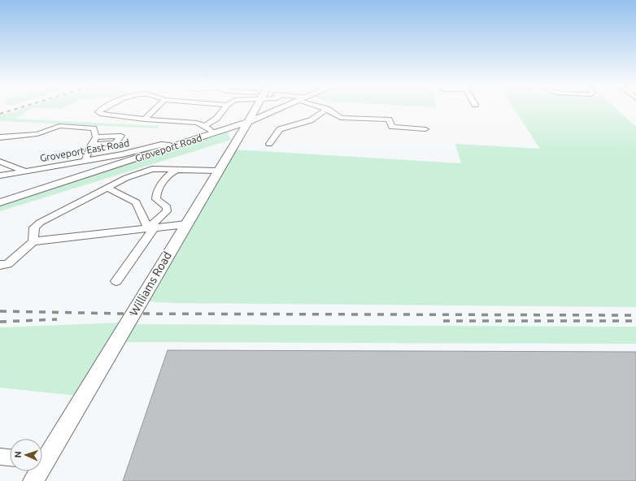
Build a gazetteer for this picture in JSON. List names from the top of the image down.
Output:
{
  "streets": {
    "main road": ["Groveport Road", "Williams Road"],
    "street": ["Groveport East Road"]
  },
  "crossings": [
    ["Groveport Road", "Groveport East Road"],
    ["Groveport Road", "Williams Road"]
  ],
  "north": "left"
}
